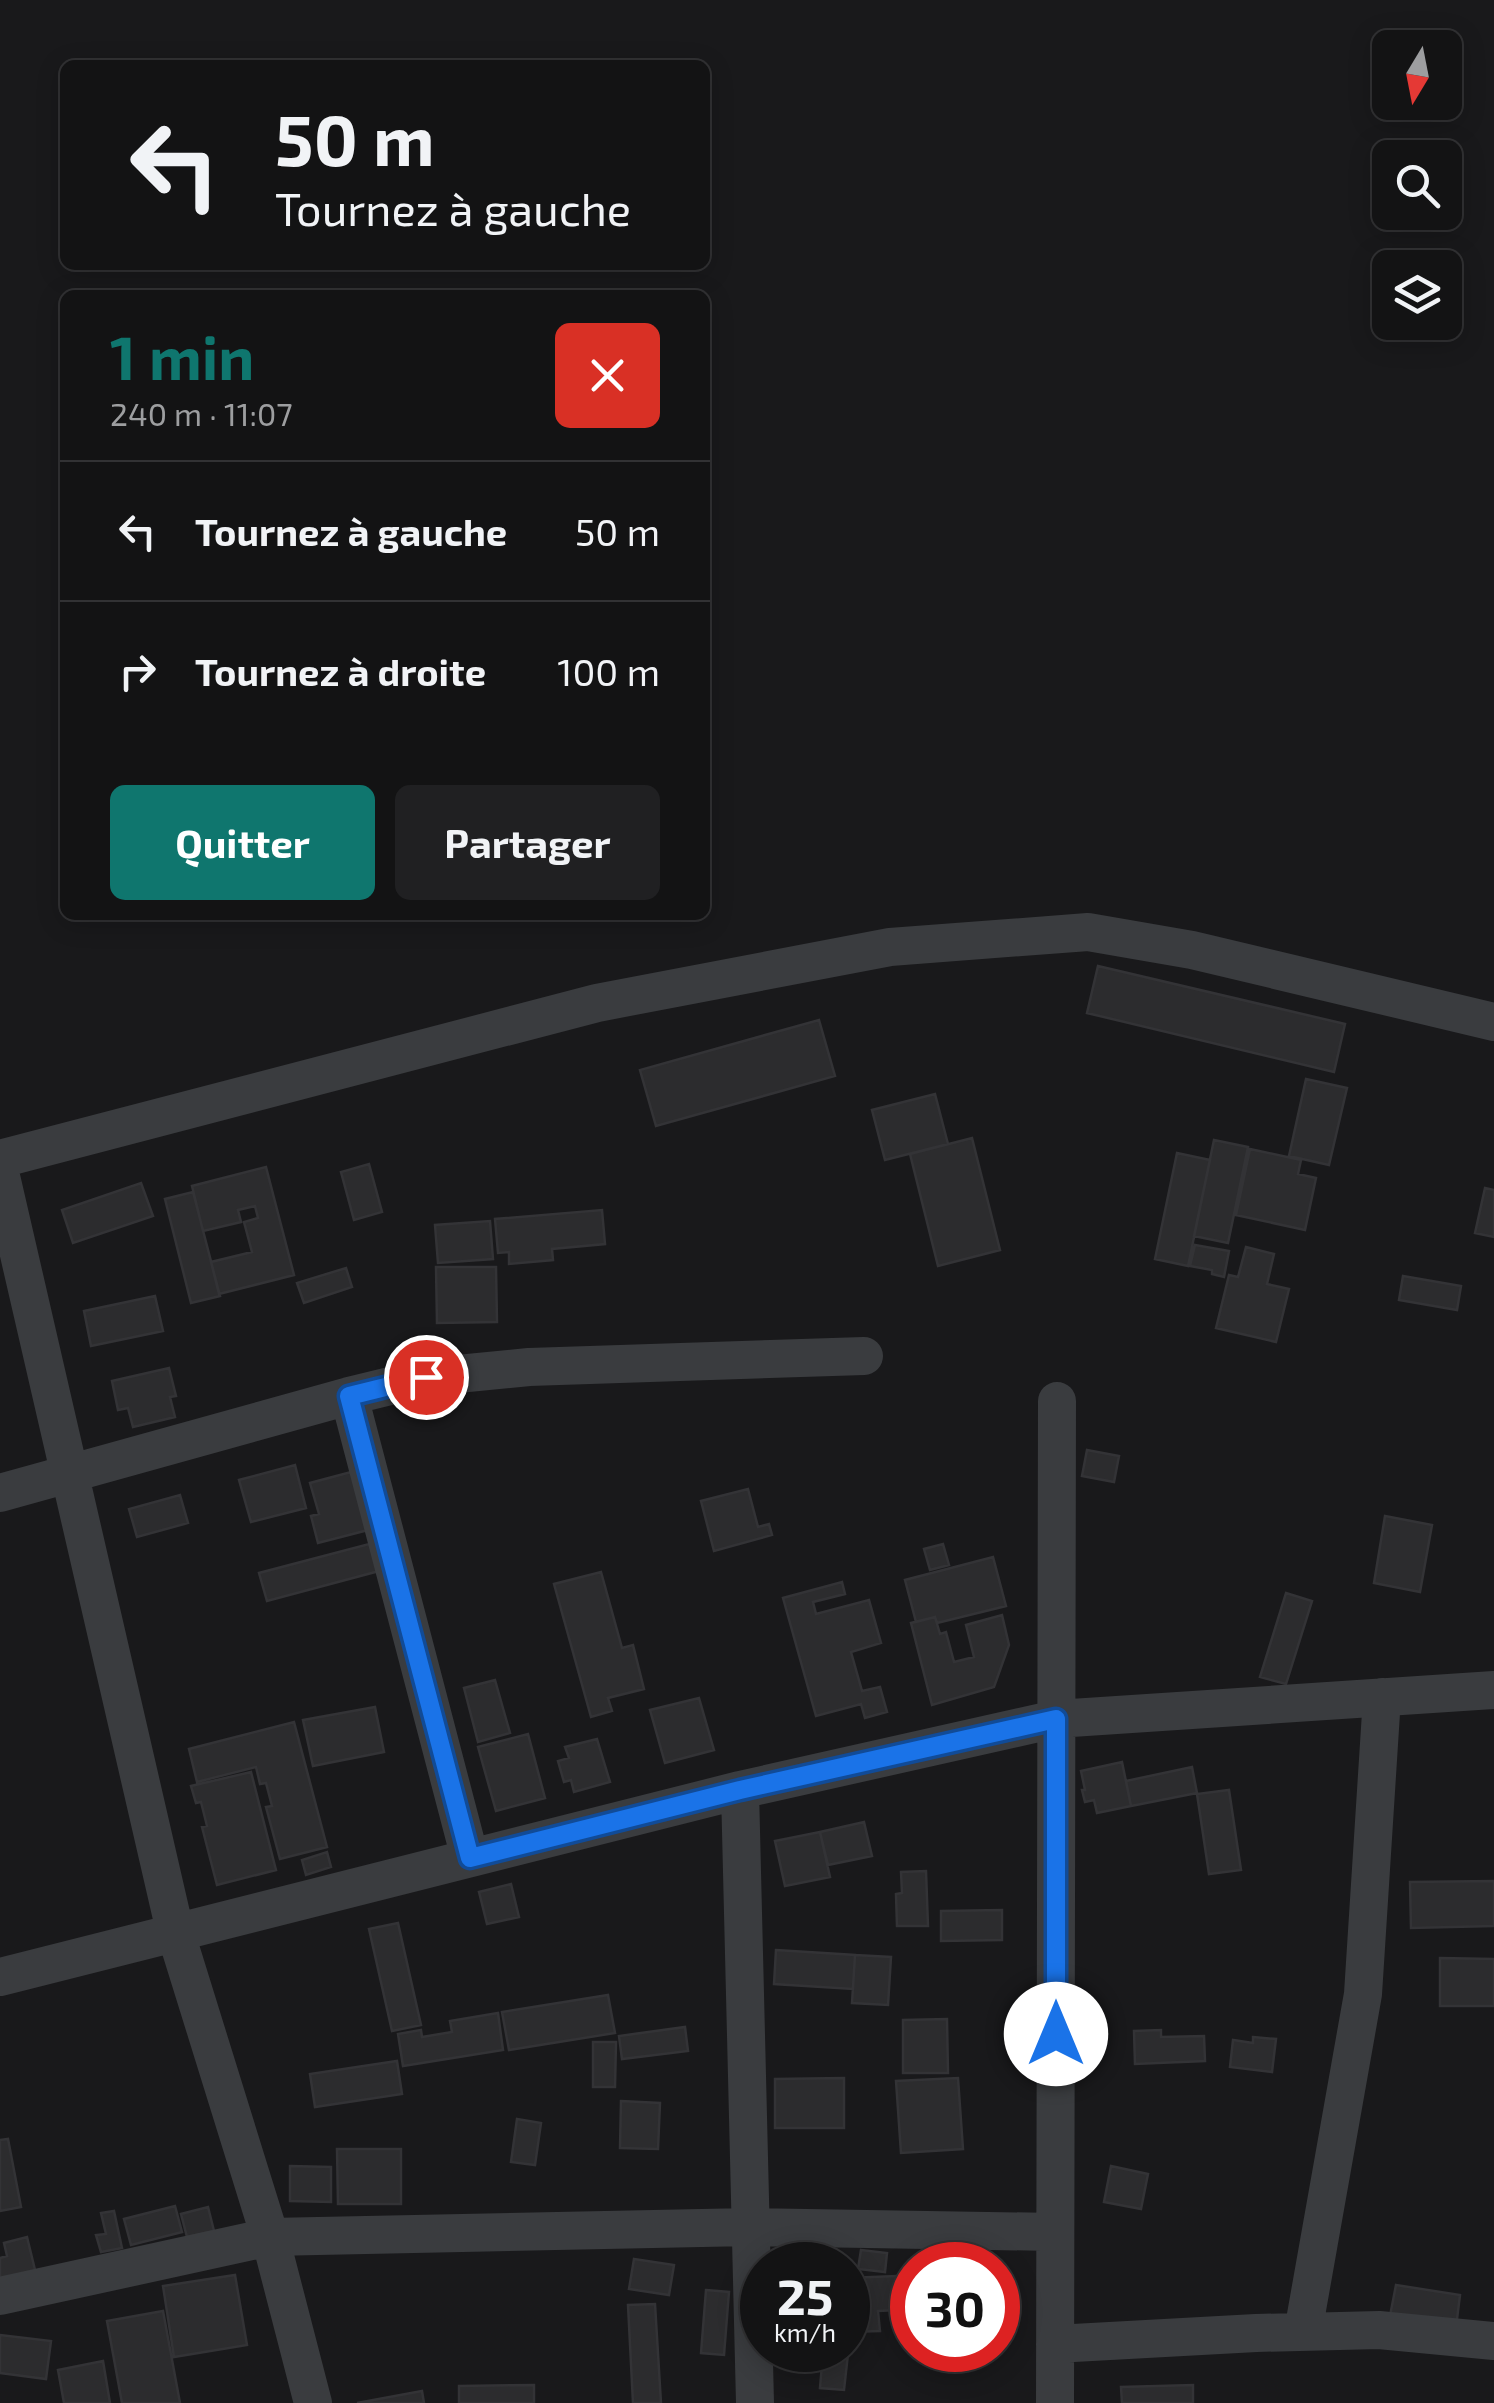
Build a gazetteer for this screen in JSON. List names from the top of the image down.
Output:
{
  "north": "bottom",
  "page": {
    "turn": ["50 m", "Tournez à gauche"],
    "heading": ["1 min", "240 m · 11:07"],
    "list": [
      {
        "name": "Tournez à gauche",
        "value": "50 m"
      },
      {
        "name": "Tournez à droite",
        "value": "100 m"
      }
    ],
    "buttons": ["Quitter", "Partager"],
    "speed": "25 km/h",
    "limit": "30"
  }
}
